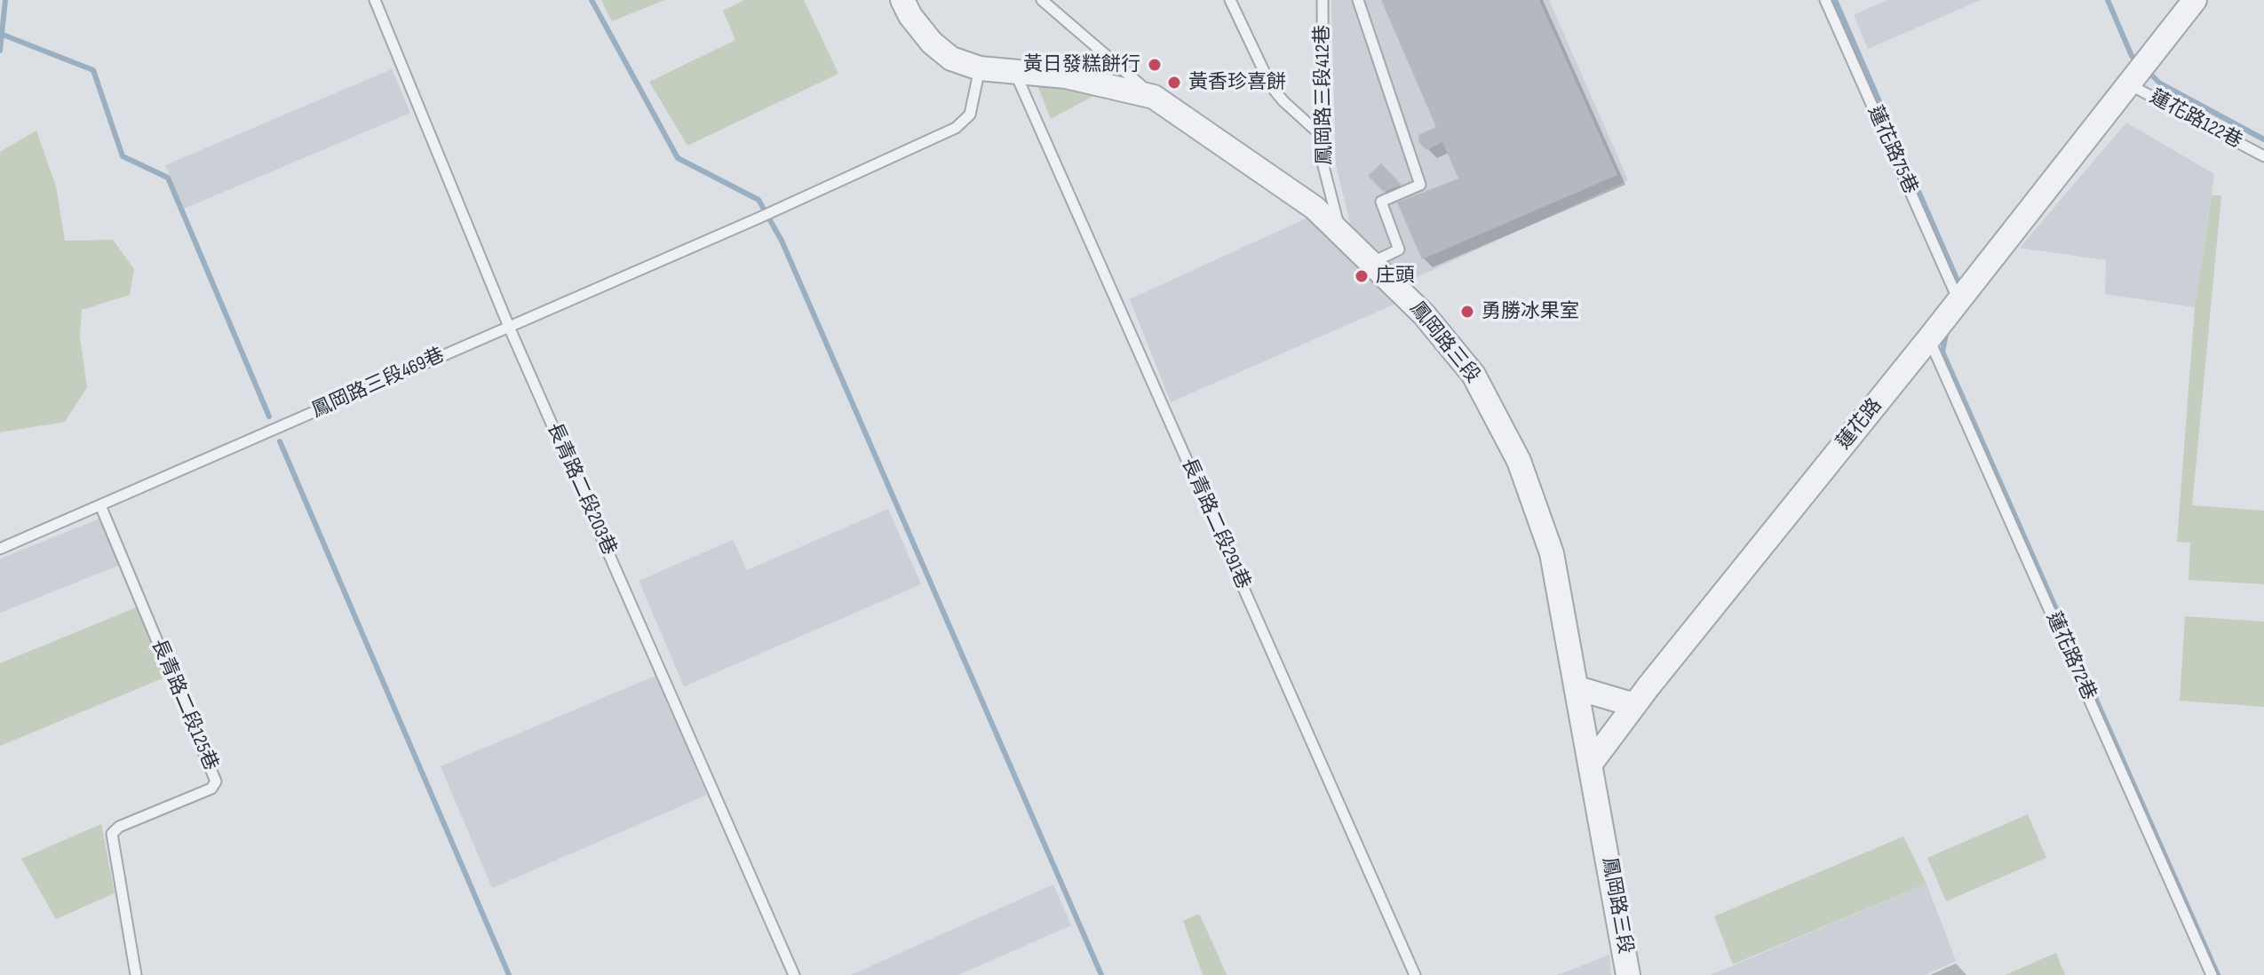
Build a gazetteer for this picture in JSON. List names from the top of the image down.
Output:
{
  "streets": {
    "street": ["鳳岡路三段", "蓮花路"],
    "lane": [
      "鳳岡路三段412巷",
      "蓮花路122巷",
      "蓮花路75巷",
      "鳳岡路三段469巷",
      "長青路二段203巷",
      "長青路二段291巷",
      "蓮花路72巷",
      "長青路二段125巷"
    ]
  },
  "crossings": [
    ["鳳岡路三段412巷", "鳳岡路三段"],
    ["蓮花路122巷", "蓮花路"],
    ["蓮花路75巷", "蓮花路"],
    ["鳳岡路三段", "鳳岡路三段469巷"],
    ["鳳岡路三段", "蓮花路"],
    ["鳳岡路三段", "長青路二段291巷"],
    ["鳳岡路三段469巷", "長青路二段203巷"],
    ["鳳岡路三段469巷", "長青路二段125巷"],
    ["蓮花路", "蓮花路72巷"]
  ],
  "places": [
    "黃日發糕餅行",
    "黃香珍喜餅",
    "庄頭",
    "勇勝冰果室"
  ]
}
